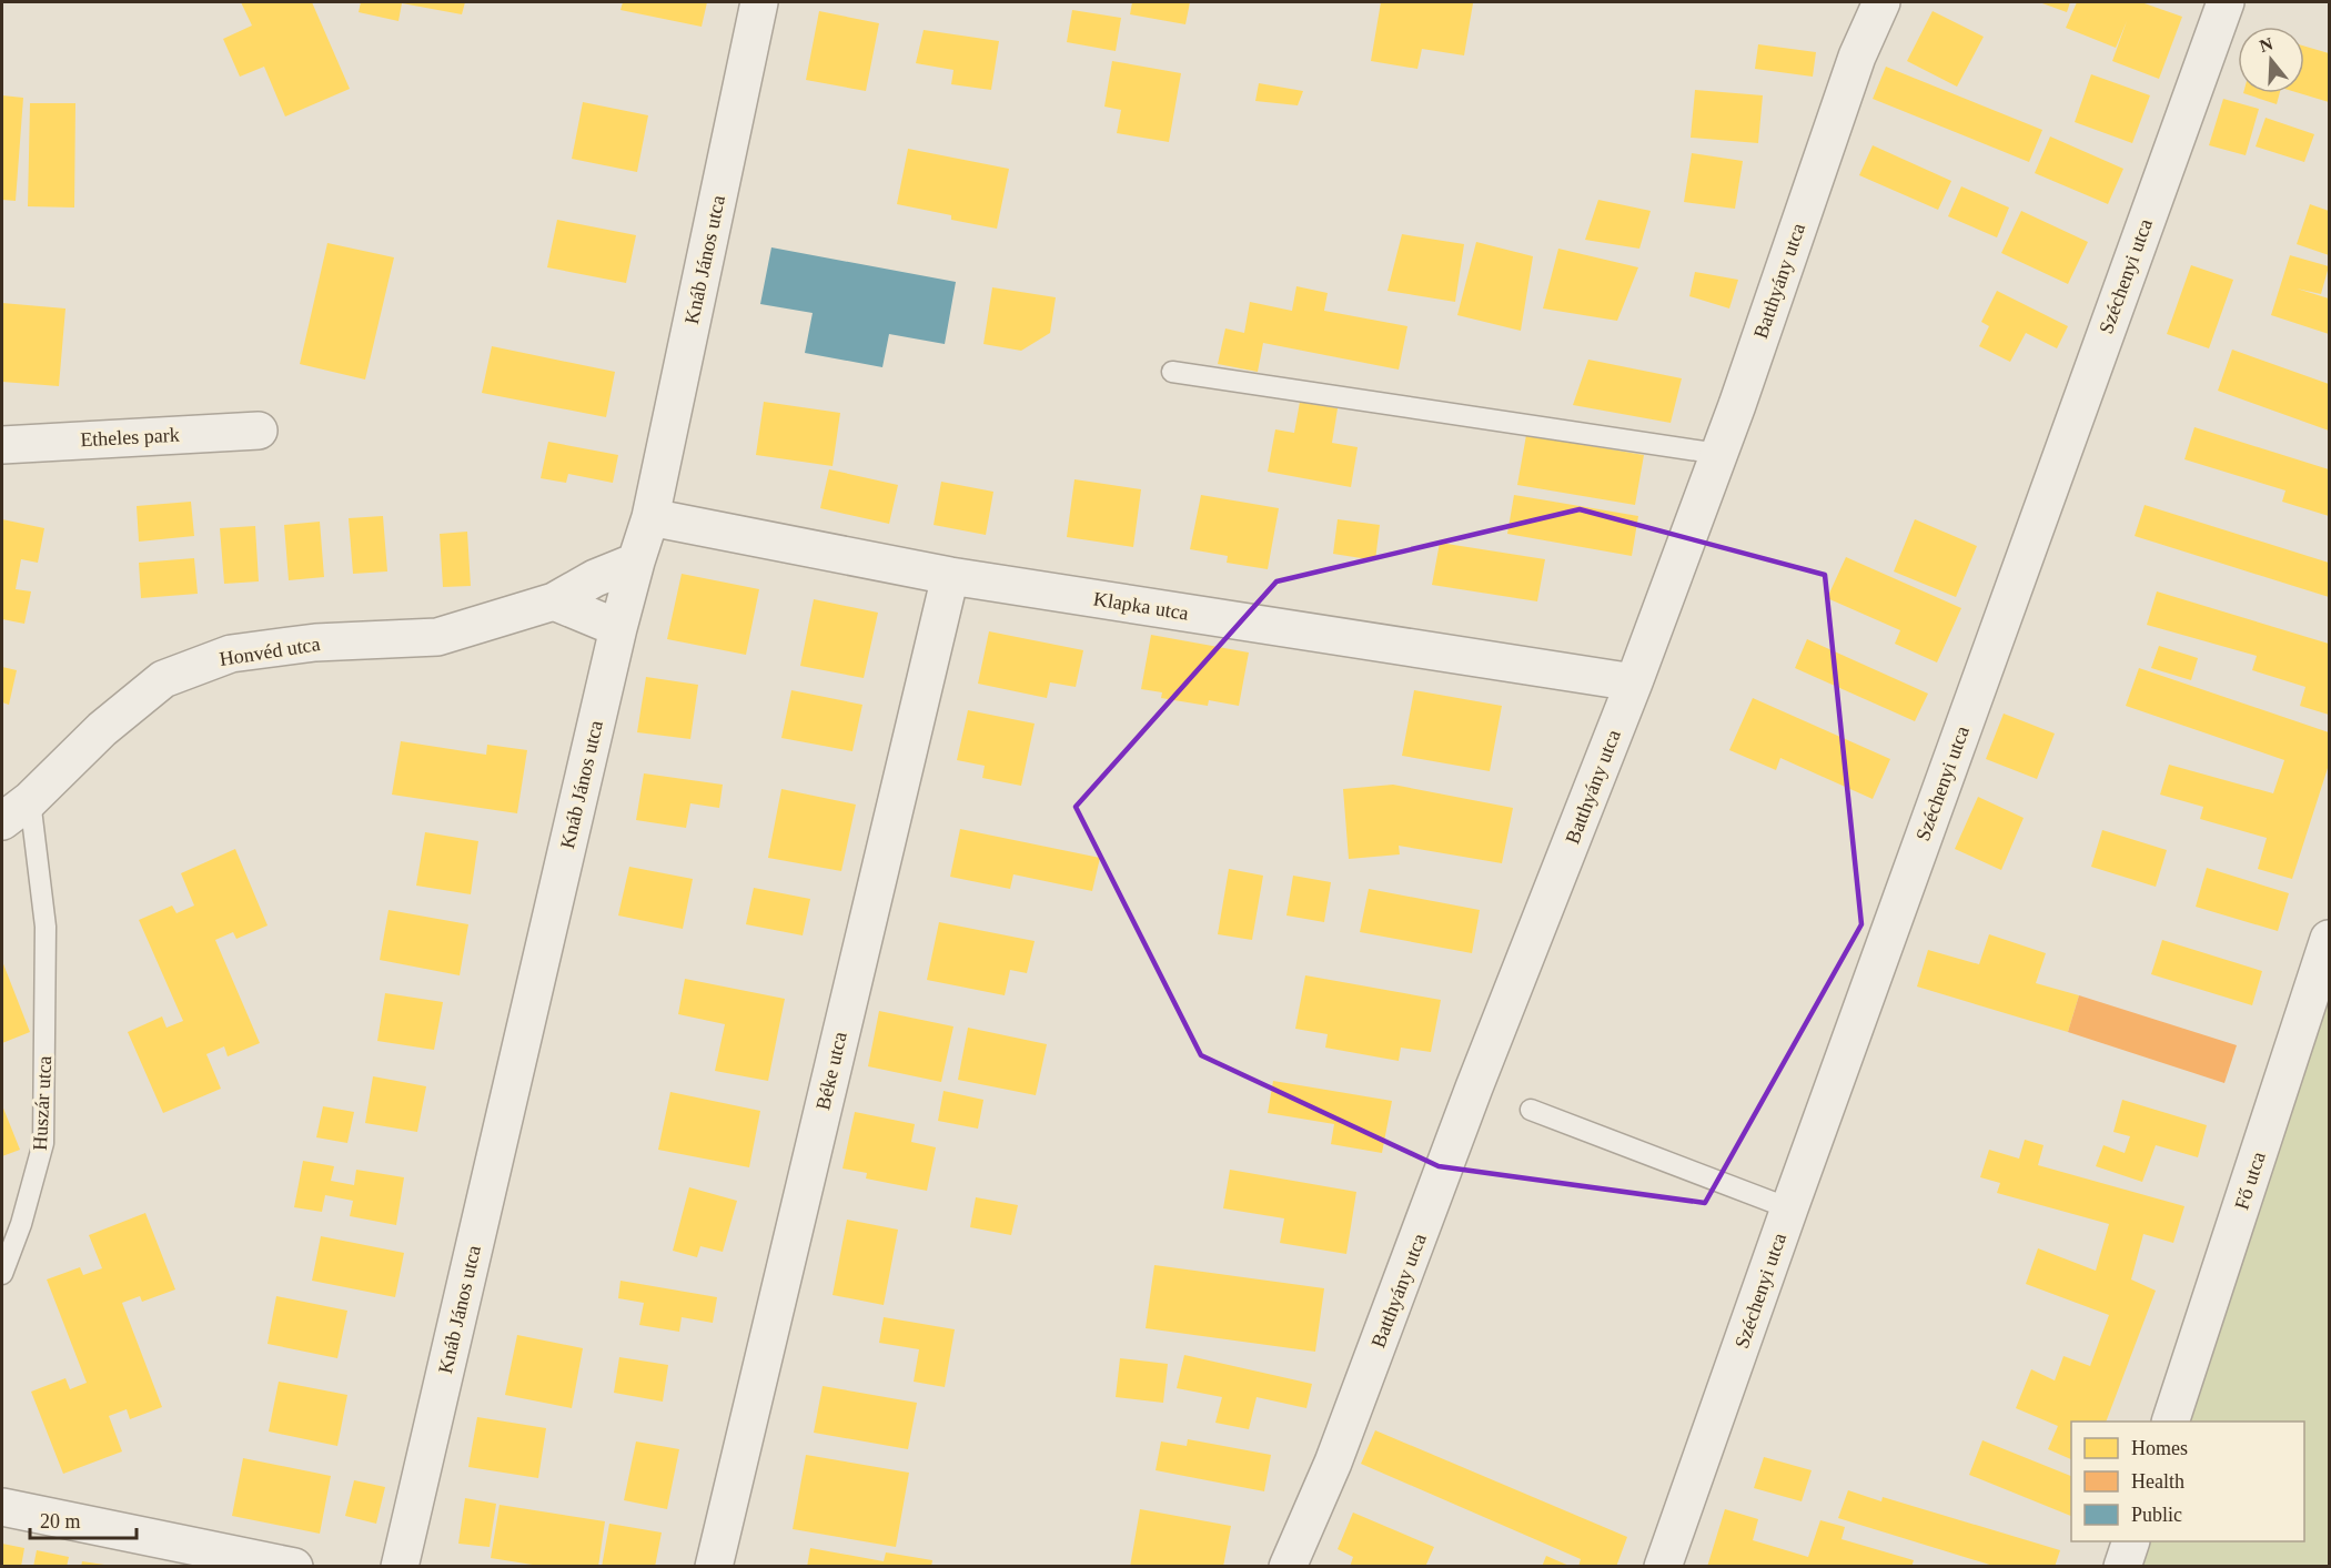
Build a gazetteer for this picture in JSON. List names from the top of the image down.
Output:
{
  "streets": {
    "street": [
      "Knáb János utca",
      "Széchenyi utca",
      "Batthyány utca",
      "Etheles park",
      "Klapka utca",
      "Honvéd utca",
      "Béke utca",
      "Fő utca"
    ],
    "lane": ["Huszár utca"]
  },
  "crossings": [
    ["Knáb János utca", "Klapka utca"],
    ["Knáb János utca", "Honvéd utca"],
    ["Batthyány utca", "Klapka utca"],
    ["Klapka utca", "Béke utca"],
    ["Honvéd utca", "Huszár utca"]
  ],
  "legend": ["Homes", "Health", "Public"],
  "scale_bar": "20 m",
  "north": "top"
}
